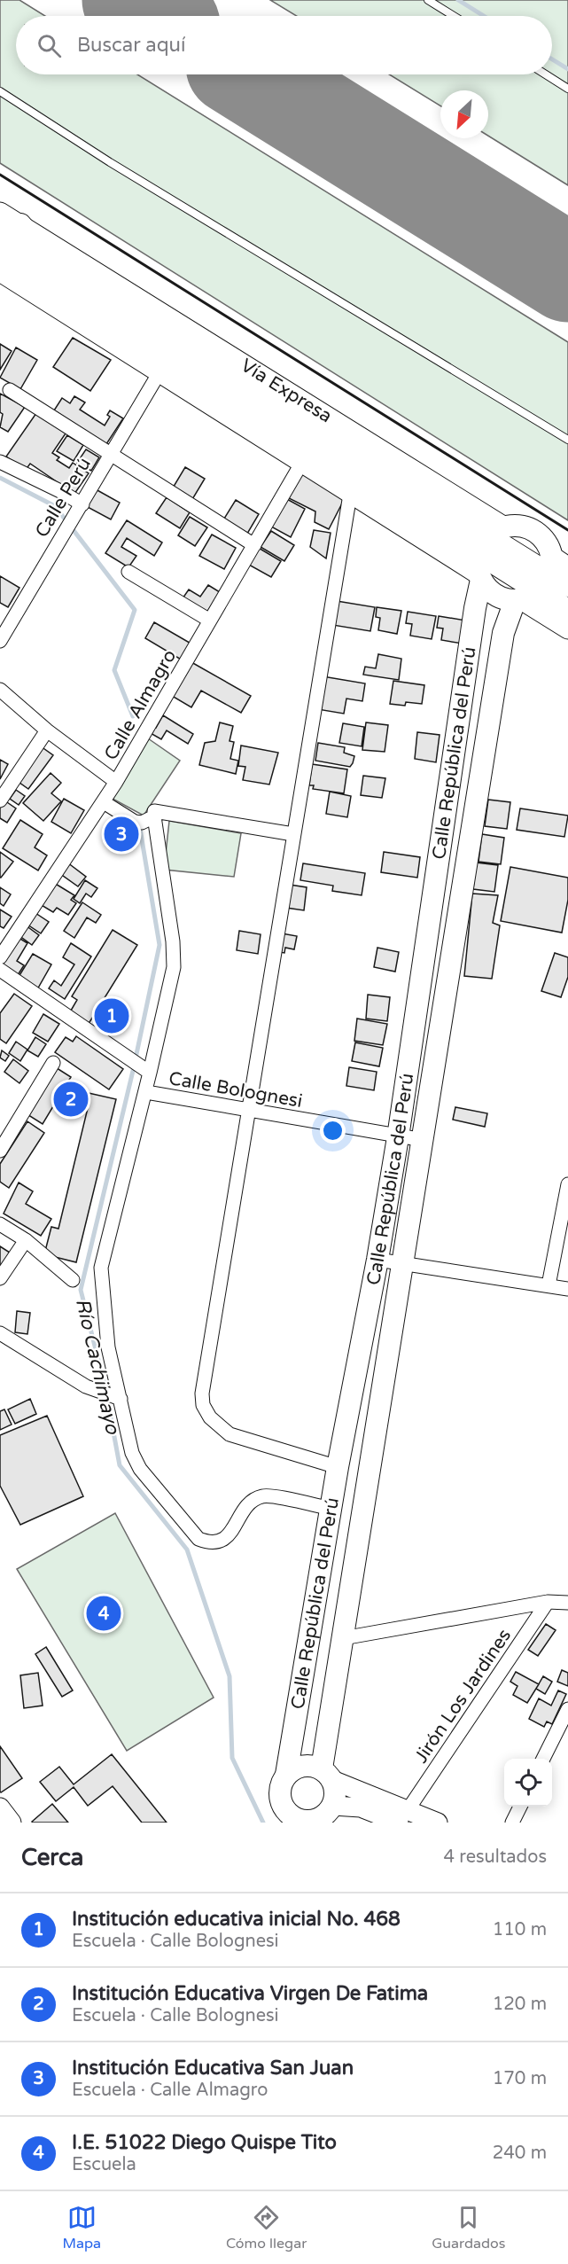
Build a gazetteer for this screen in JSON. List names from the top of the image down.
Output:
{
  "streets": {
    "main road": ["Vía Expresa", "Calle República del Perú"],
    "street": [
      "Calle Perú",
      "Calle Almagro",
      "Calle Bolognesi",
      "Jirón Los Jardines"
    ]
  },
  "crossings": [
    ["Vía Expresa", "Calle Perú"],
    ["Vía Expresa", "Calle Almagro"],
    ["Vía Expresa", "Calle República del Perú"],
    ["Calle República del Perú", "Calle Bolognesi"]
  ],
  "water": ["Río Cachimayo"],
  "north": "bottom left",
  "page": {
    "search": "Buscar aquí",
    "pins": [
      "3",
      "1",
      "2",
      "4"
    ],
    "heading": ["Cerca", "4 resultados"],
    "list": [
      {
        "mark": "1",
        "name": "Institución educativa inicial No. 468",
        "note": "Escuela · Calle Bolognesi",
        "value": "110 m"
      },
      {
        "mark": "2",
        "name": "Institución Educativa Virgen De Fatima",
        "note": "Escuela · Calle Bolognesi",
        "value": "120 m"
      },
      {
        "mark": "3",
        "name": "Institución Educativa San Juan",
        "note": "Escuela · Calle Almagro",
        "value": "170 m"
      },
      {
        "mark": "4",
        "name": "I.E. 51022 Diego Quispe Tito",
        "note": "Escuela",
        "value": "240 m"
      }
    ],
    "nav": ["Mapa", "Cómo llegar", "Guardados"]
  }
}
